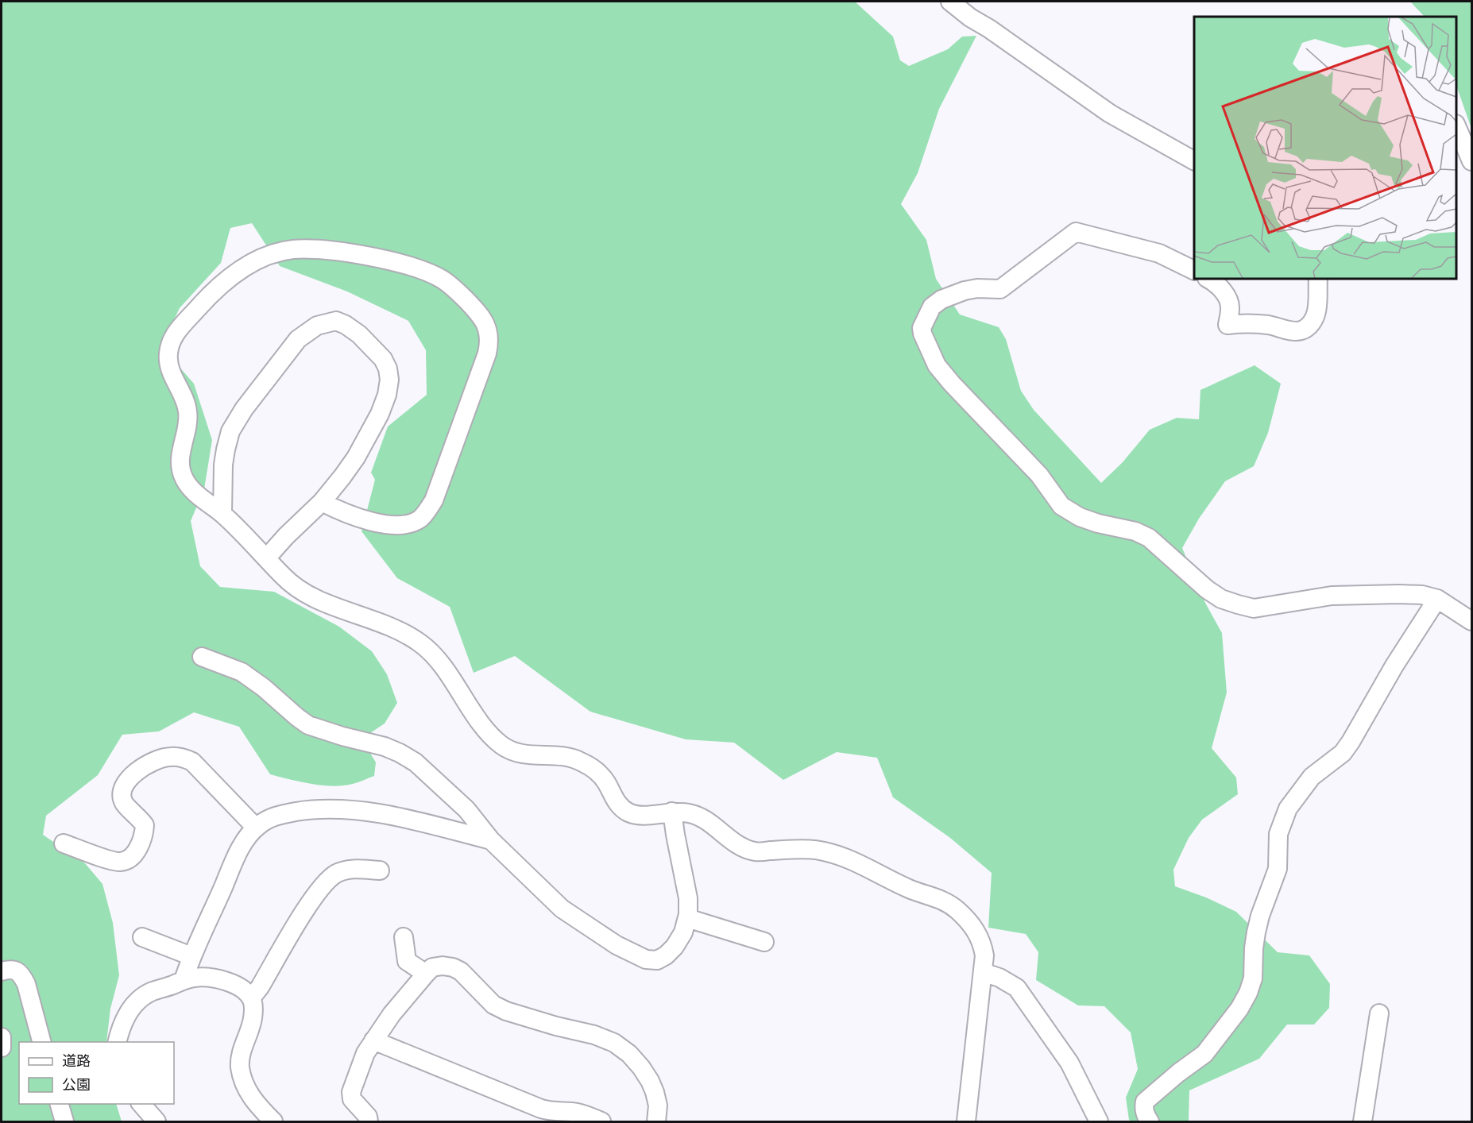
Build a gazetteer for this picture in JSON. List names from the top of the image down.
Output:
{
  "legend": ["道路", "公園"]
}
